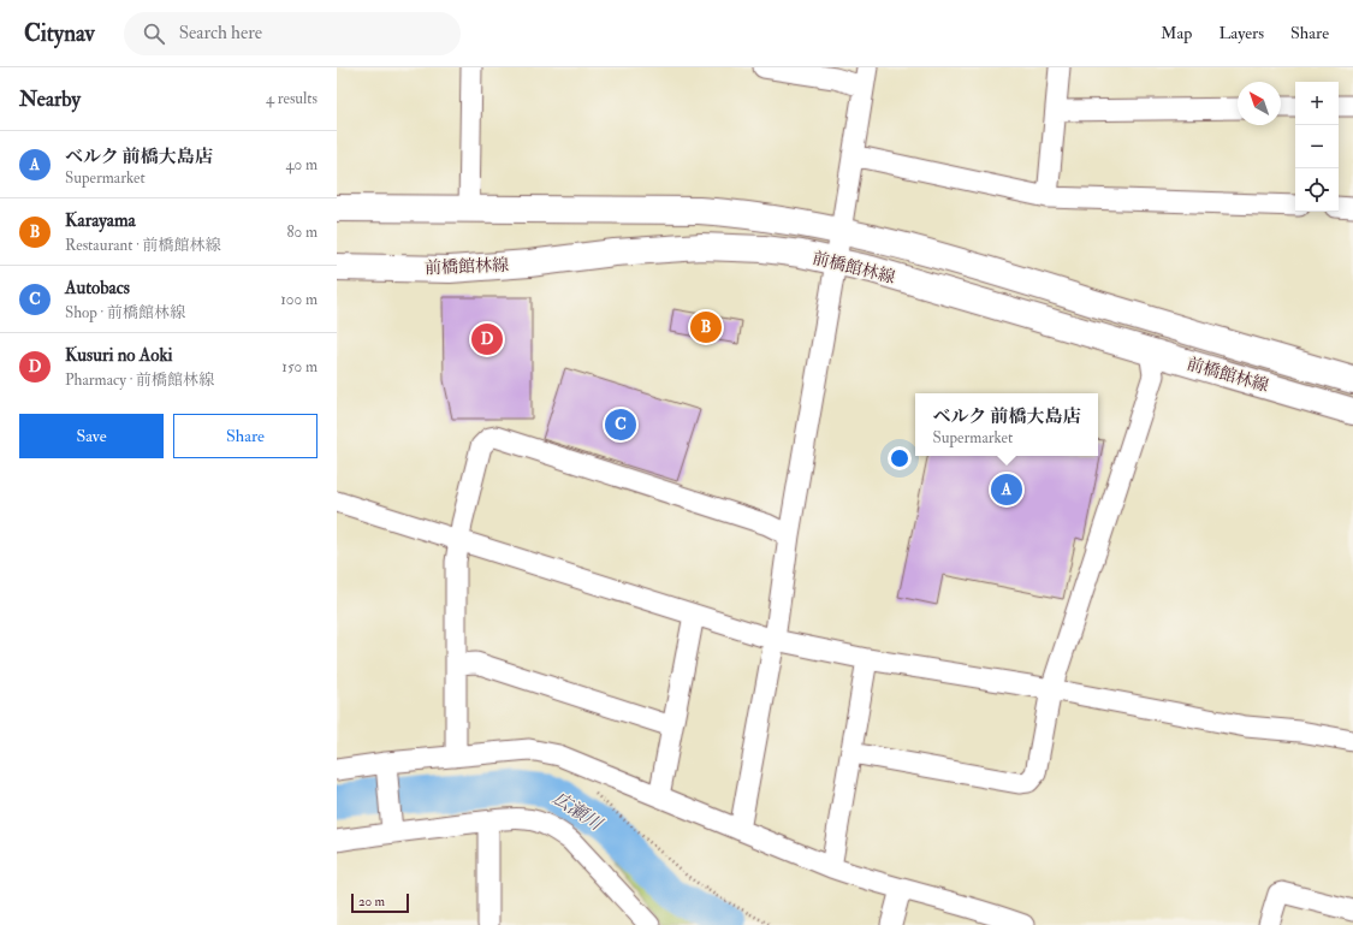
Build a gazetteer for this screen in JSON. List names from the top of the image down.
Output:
{
  "streets": {
    "main road": ["前橋館林線"]
  },
  "water": ["広瀬川"],
  "scale_bar": "20 m",
  "north": "top left",
  "page": {
    "header": "Citynav",
    "search": "Search here",
    "nav": ["Map", "Layers", "Share"],
    "heading": ["Nearby", "4 results"],
    "map_buttons": ["+", "−"],
    "list": [
      {
        "mark": "A",
        "name": "ベルク 前橋大島店",
        "note": "Supermarket",
        "value": "40 m"
      },
      {
        "mark": "B",
        "name": "Karayama",
        "note": "Restaurant · 前橋館林線",
        "value": "80 m"
      },
      {
        "mark": "C",
        "name": "Autobacs",
        "note": "Shop · 前橋館林線",
        "value": "100 m"
      },
      {
        "mark": "D",
        "name": "Kusuri no Aoki",
        "note": "Pharmacy · 前橋館林線",
        "value": "150 m"
      }
    ],
    "pins": [
      "B",
      "D",
      "C",
      "A"
    ],
    "popup": ["ベルク 前橋大島店", "Supermarket"],
    "buttons": ["Save", "Share"],
    "scale": "20 m"
  }
}
